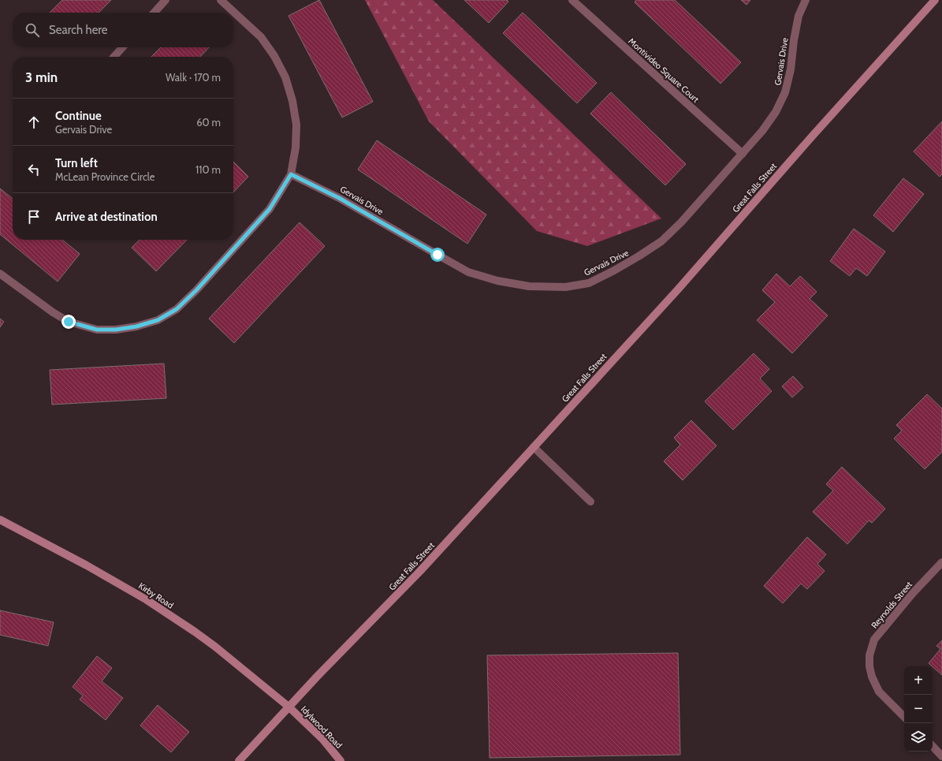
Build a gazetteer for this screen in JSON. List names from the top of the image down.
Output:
{
  "streets": {
    "main road": ["Great Falls Street", "Kirby Road", "Idylwood Road"],
    "street": ["Gervais Drive", "Montivideo Square Court", "Reynolds Street"]
  },
  "crossings": [
    ["Gervais Drive", "Montivideo Square Court"],
    ["Great Falls Street", "Kirby Road"],
    ["Great Falls Street", "Idylwood Road"],
    ["Kirby Road", "Idylwood Road"]
  ],
  "page": {
    "search": "Search here",
    "heading": ["3 min", "Walk · 170 m"],
    "list": [
      ["Continue", "Gervais Drive", "60 m"],
      ["Turn left", "McLean Province Circle", "110 m"],
      "Arrive at destination"
    ],
    "map_buttons": ["+", "−"]
  }
}
